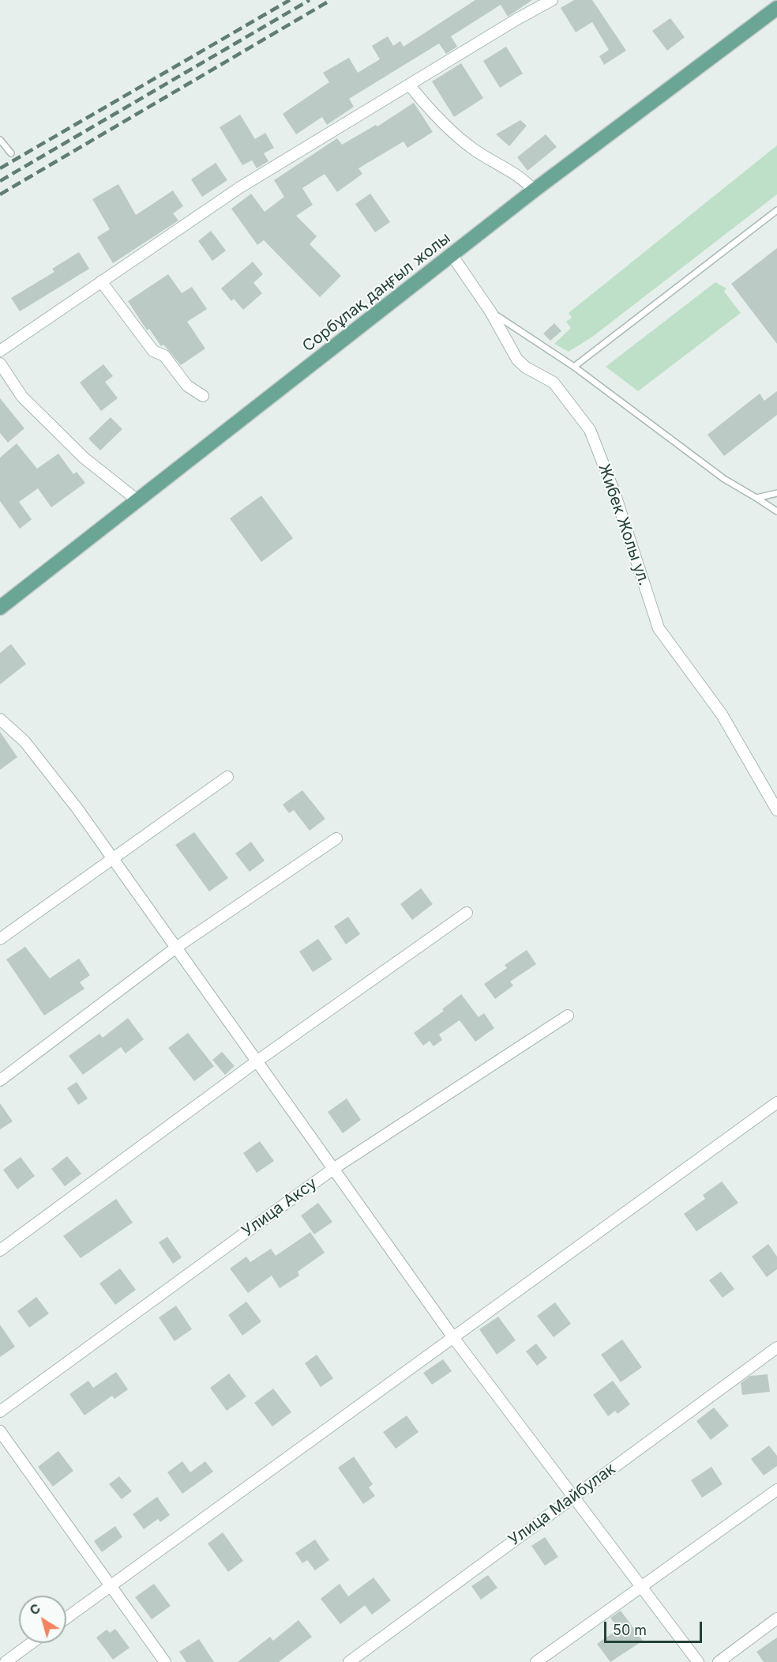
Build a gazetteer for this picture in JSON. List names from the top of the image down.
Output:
{
  "streets": {
    "main road": ["Сорбұлақ даңғыл жолы"],
    "street": ["Жибек Жолы ул.", "Улица Аксу", "Улица Майбулак"]
  },
  "crossings": [
    ["Сорбұлақ даңғыл жолы", "Жибек Жолы ул."]
  ],
  "scale_bar": "50 m",
  "north": "top left"
}
